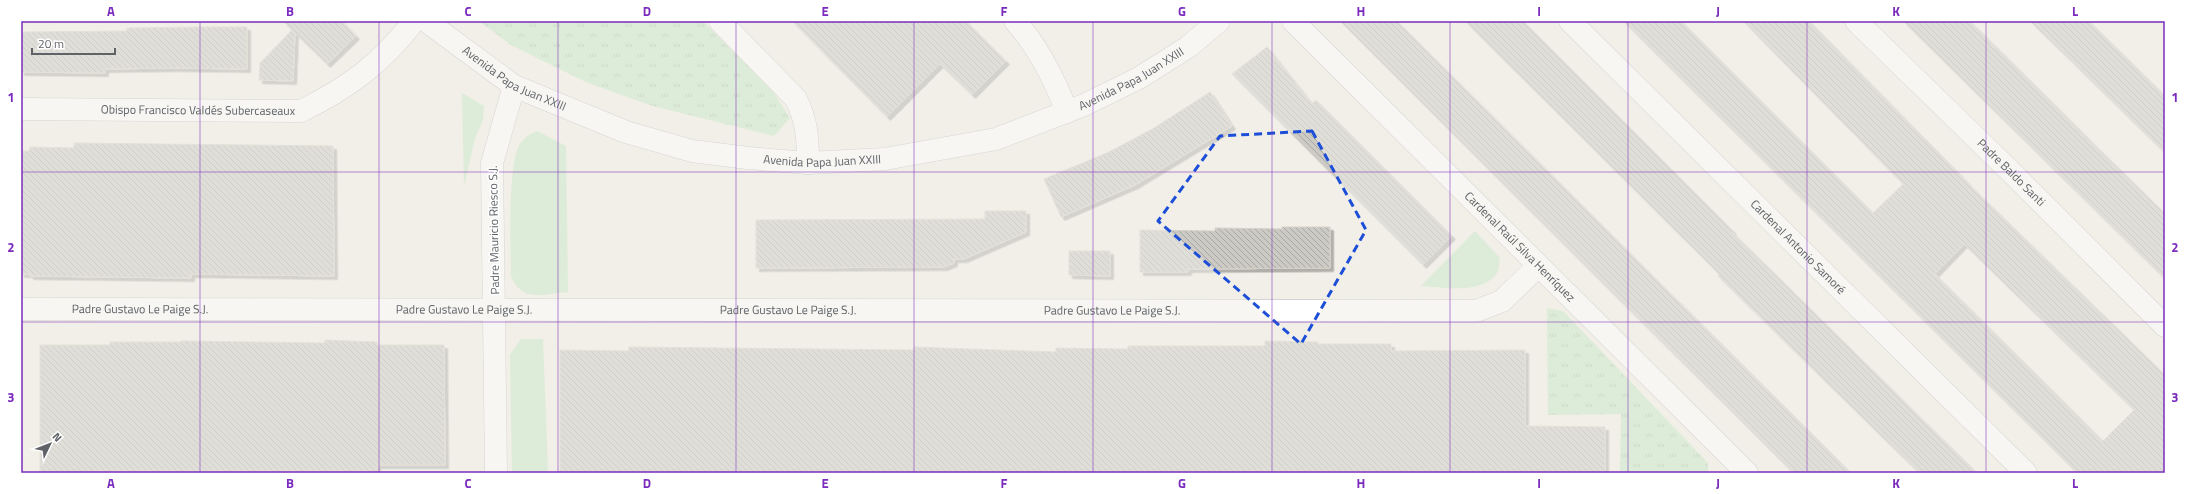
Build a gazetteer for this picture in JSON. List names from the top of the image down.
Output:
{
  "streets": {
    "street": [
      "Avenida Papa Juan XXIII",
      "Obispo Francisco Valdés Subercaseaux",
      "Padre Baldo Santi",
      "Padre Mauricio Riesco S.J.",
      "Cardenal Raúl Silva Henríquez",
      "Cardenal Antonio Samoré",
      "Padre Gustavo Le Paige S.J."
    ]
  },
  "crossings": [
    ["Avenida Papa Juan XXIII", "Padre Mauricio Riesco S.J."],
    ["Padre Mauricio Riesco S.J.", "Padre Gustavo Le Paige S.J."],
    ["Cardenal Raúl Silva Henríquez", "Padre Gustavo Le Paige S.J."]
  ],
  "scale_bar": "20 m",
  "north": "top right",
  "grid": {
    "columns": [
      "A",
      "B",
      "C",
      "D",
      "E",
      "F",
      "G",
      "H",
      "I",
      "J",
      "K",
      "L"
    ],
    "rows": ["1", "2", "3"]
  }
}
